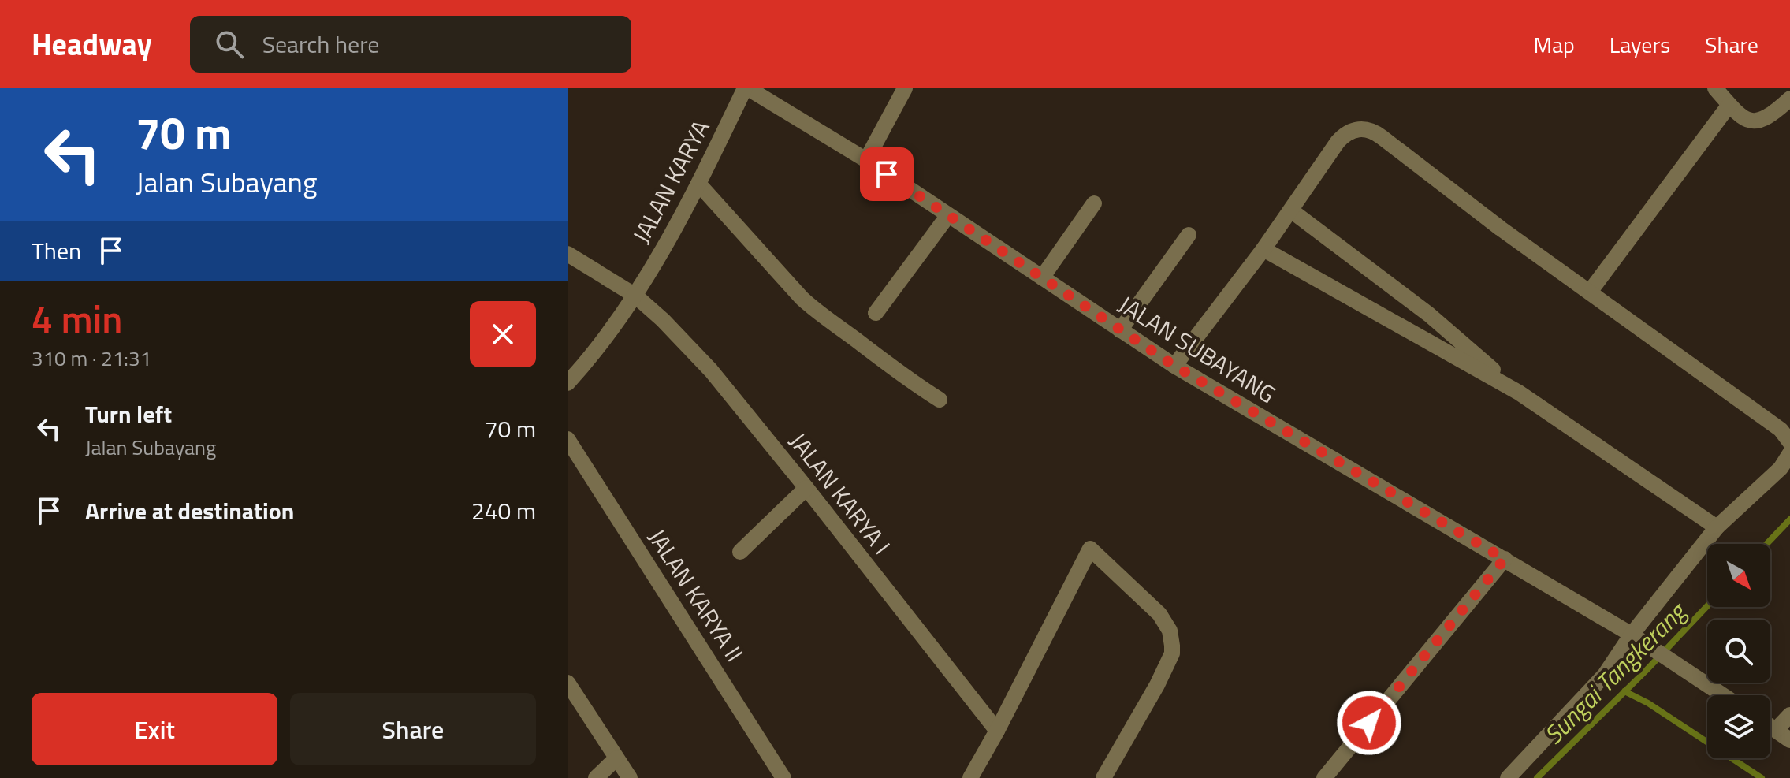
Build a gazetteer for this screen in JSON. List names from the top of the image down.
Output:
{
  "streets": {
    "street": [
      "JALAN KARYA",
      "JALAN SUBAYANG",
      "JALAN KARYA I",
      "JALAN KARYA II"
    ]
  },
  "crossings": [
    ["JALAN KARYA", "JALAN SUBAYANG"],
    ["JALAN KARYA", "JALAN KARYA I"]
  ],
  "water": ["Sungai Tangkerang"],
  "north": "bottom right",
  "page": {
    "header": "Headway",
    "search": "Search here",
    "nav": ["Map", "Layers", "Share"],
    "turn": ["70 m", "Jalan Subayang"],
    "then": "Then",
    "heading": ["4 min", "310 m · 21:31"],
    "list": [
      {
        "name": "Turn left",
        "note": "Jalan Subayang",
        "value": "70 m"
      },
      {
        "name": "Arrive at destination",
        "value": "240 m"
      }
    ],
    "buttons": ["Exit", "Share"]
  }
}
